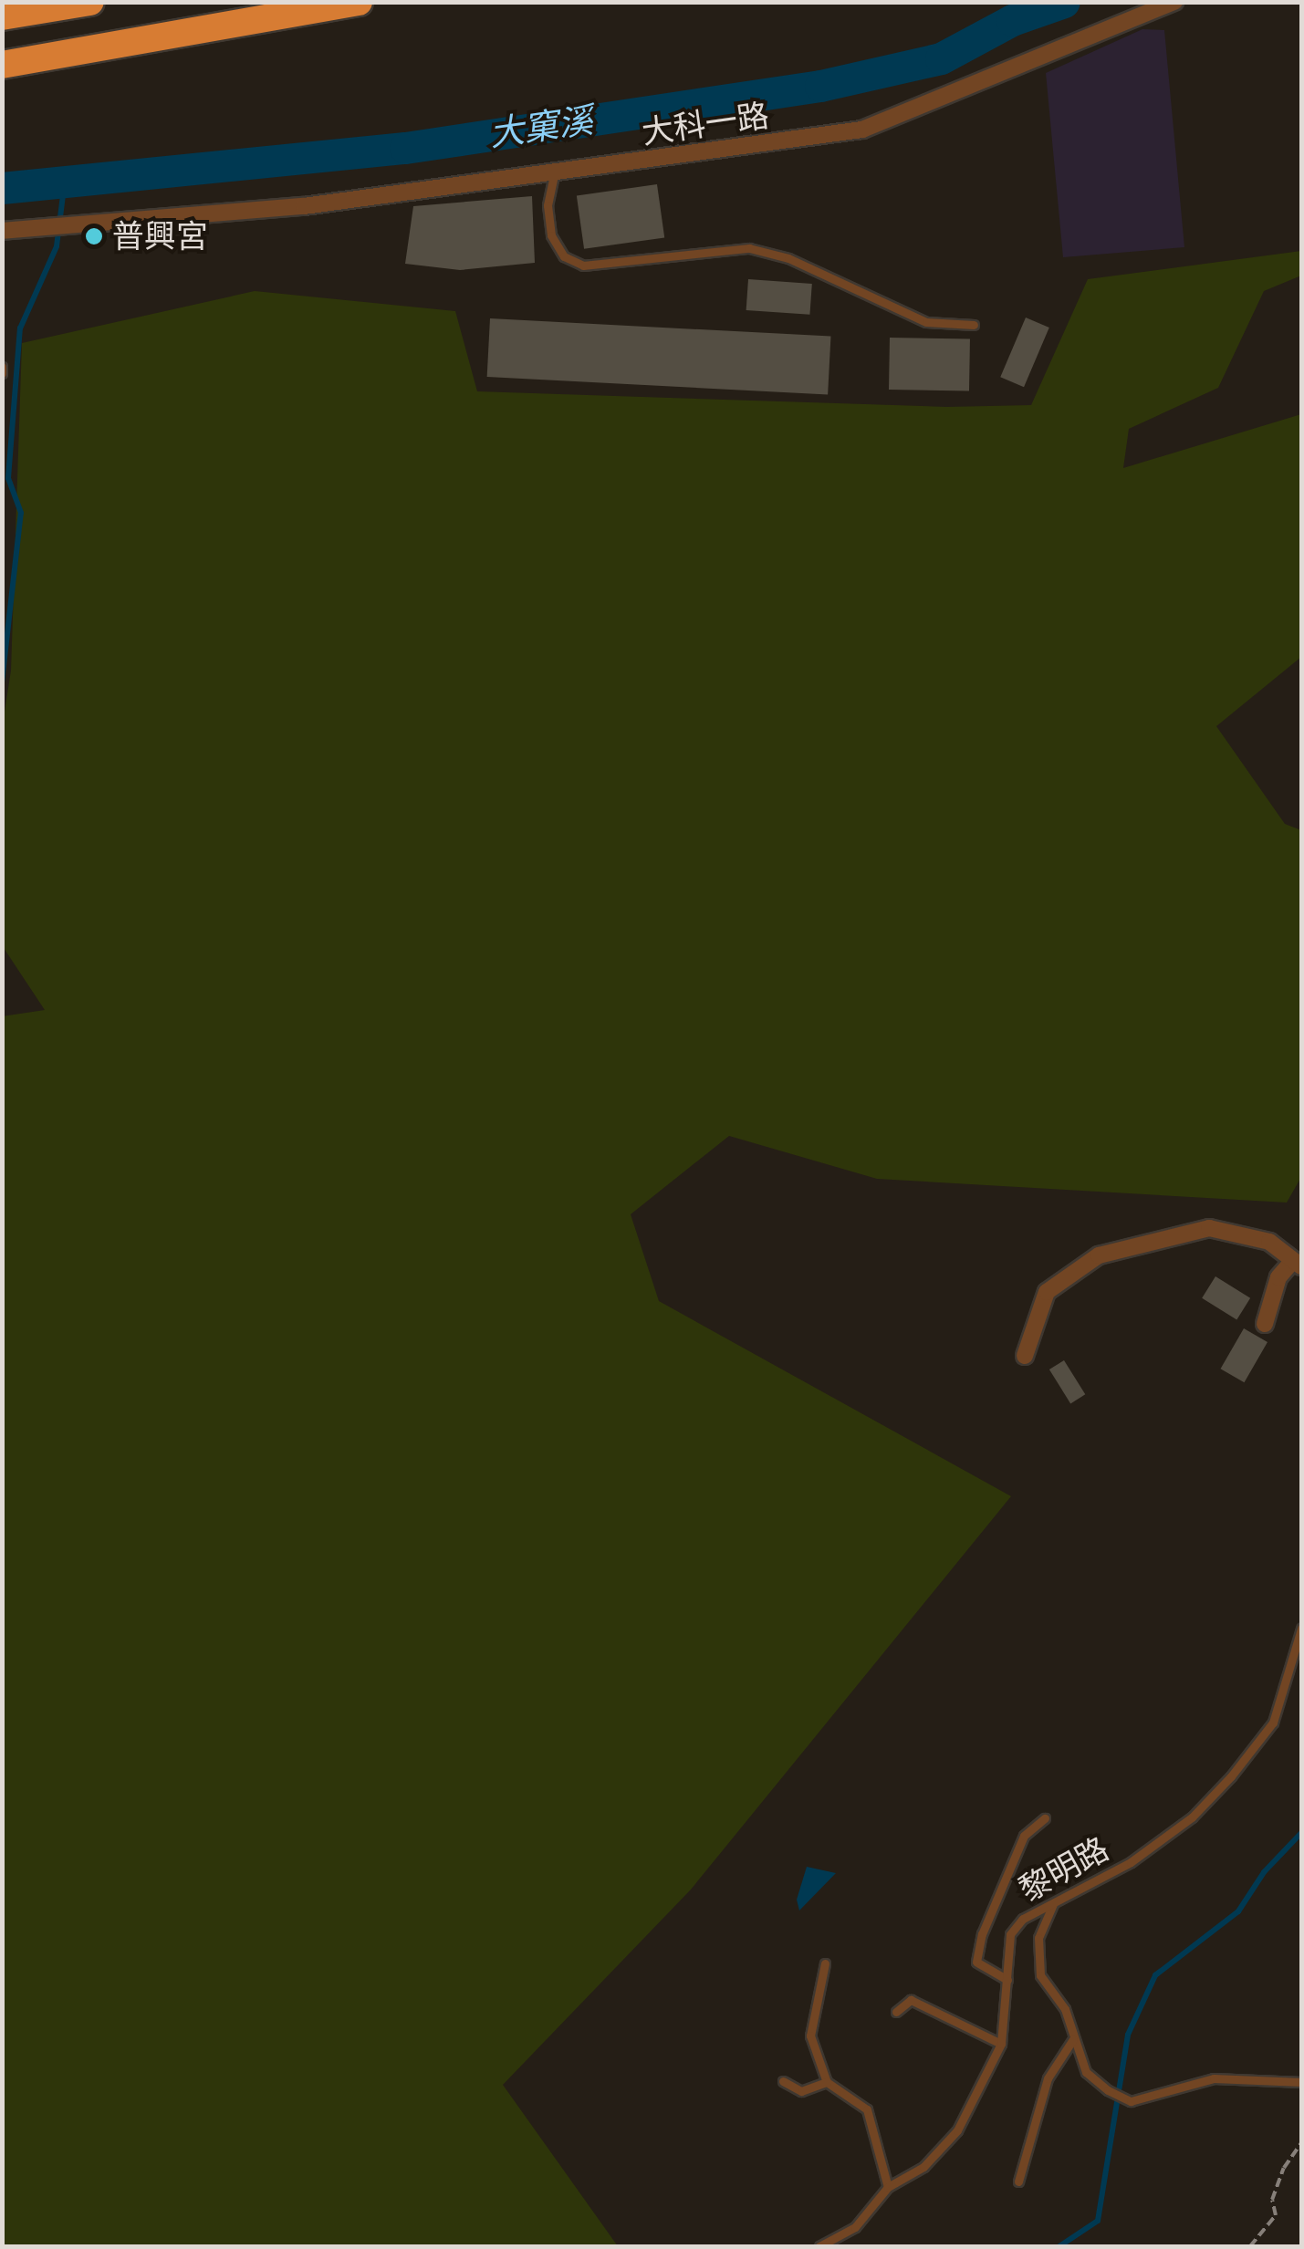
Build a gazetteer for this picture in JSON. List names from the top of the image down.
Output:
{
  "streets": {
    "street": ["大科一路"],
    "lane": ["黎明路"]
  },
  "water": ["大窠溪"],
  "places": ["普興宮"]
}
